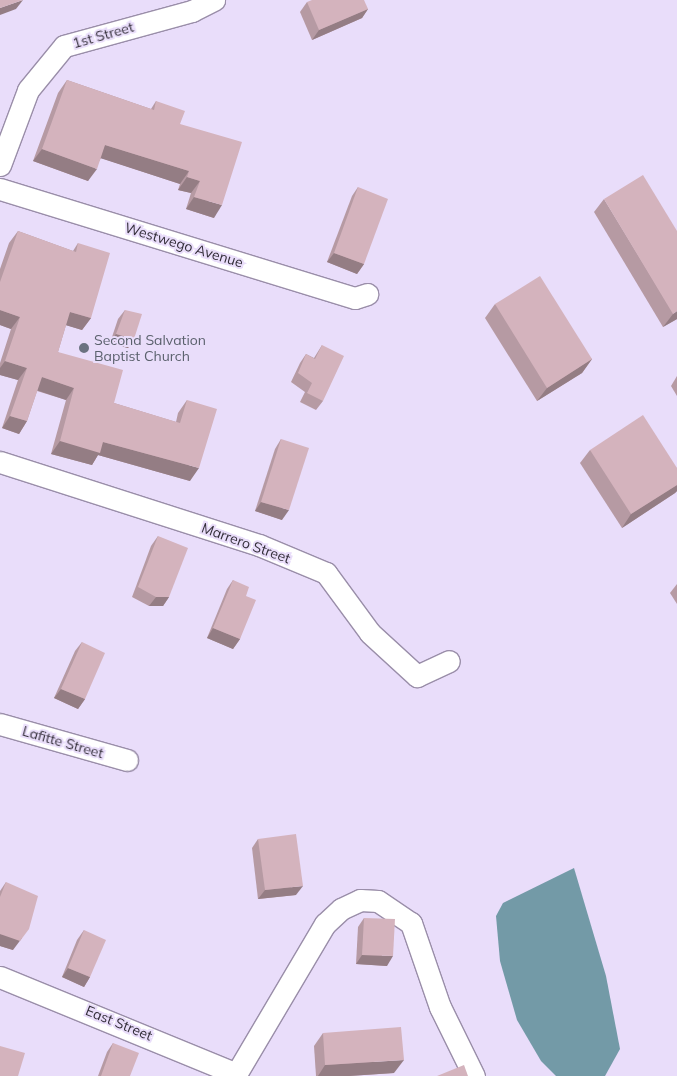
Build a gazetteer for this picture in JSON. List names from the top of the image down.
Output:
{
  "streets": {
    "street": [
      "1st Street",
      "Westwego Avenue",
      "Marrero Street",
      "Lafitte Street",
      "East Street"
    ]
  },
  "places": ["Second Salvation Baptist Church"]
}
